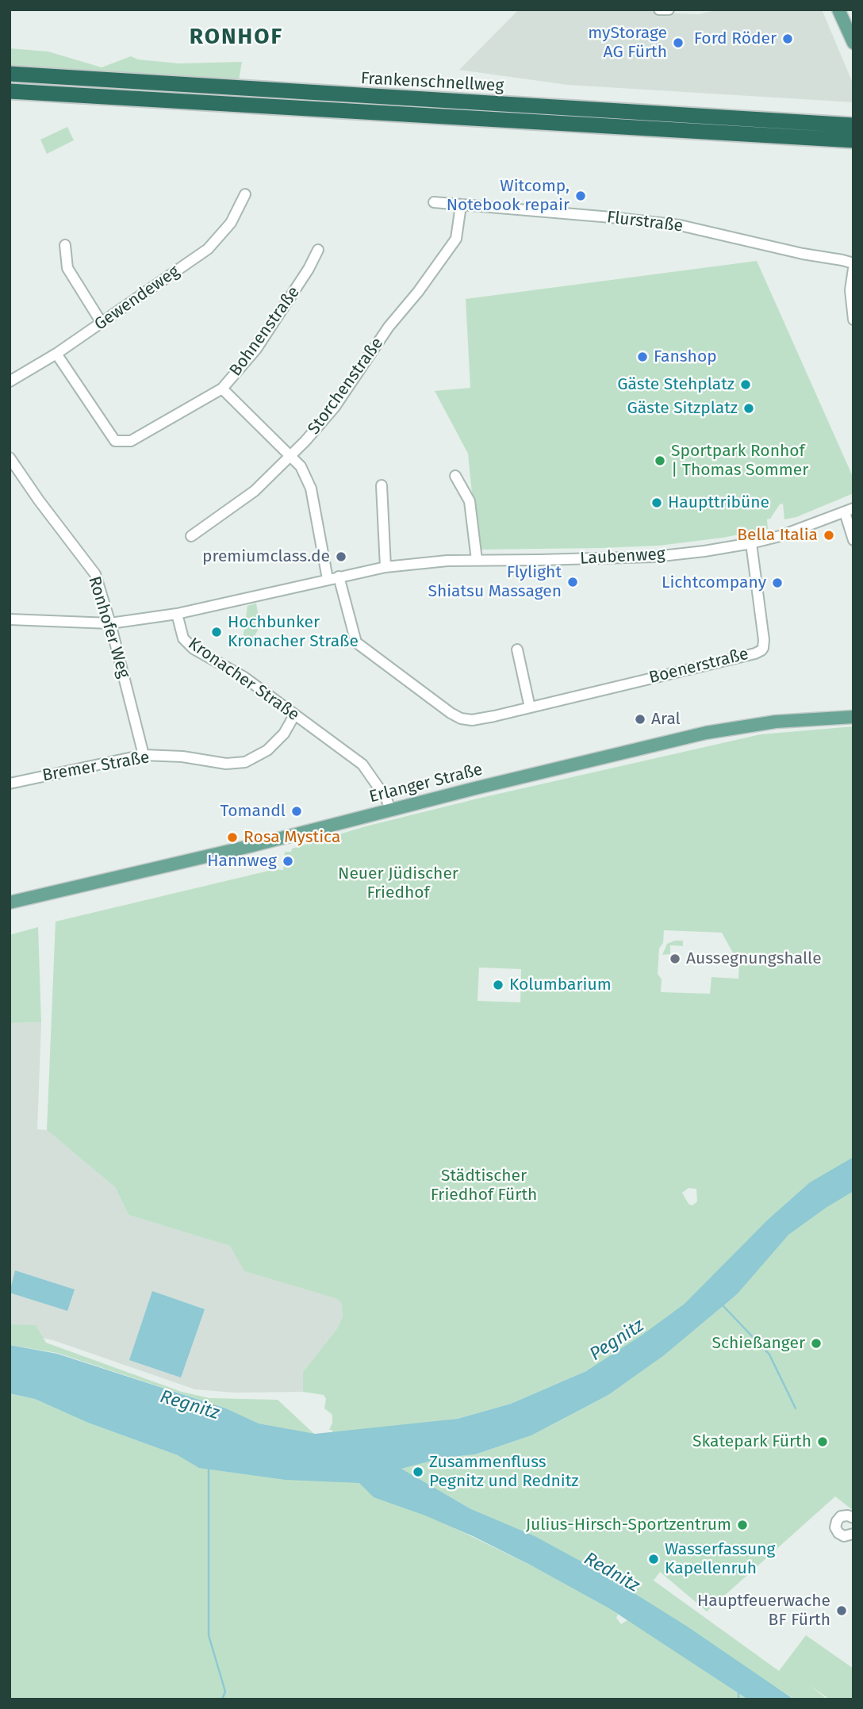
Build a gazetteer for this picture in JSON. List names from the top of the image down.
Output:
{
  "streets": {
    "highway": ["Frankenschnellweg"],
    "main road": ["Erlanger Straße"],
    "street": [
      "Flurstraße",
      "Gewendeweg",
      "Bohnenstraße",
      "Storchenstraße",
      "Laubenweg",
      "Ronhofer Weg",
      "Boenerstraße",
      "Kronacher Straße",
      "Bremer Straße"
    ]
  },
  "crossings": [
    ["Flurstraße", "Storchenstraße"],
    ["Gewendeweg", "Bohnenstraße"],
    ["Laubenweg", "Boenerstraße"],
    ["Laubenweg", "Kronacher Straße"],
    ["Ronhofer Weg", "Bremer Straße"],
    ["Kronacher Straße", "Bremer Straße"],
    ["Kronacher Straße", "Erlanger Straße"]
  ],
  "districts": ["RONHOF"],
  "water": ["Pegnitz", "Regnitz", "Rednitz"],
  "parks": ["Neuer Jüdischer Friedhof", "Städtischer Friedhof Fürth"],
  "places": [
    "Ford Röder",
    "myStorage AG Fürth",
    "Witcomp, Notebook repair",
    "Fanshop",
    "Gäste Stehplatz",
    "Gäste Sitzplatz",
    "Sportpark Ronhof | Thomas Sommer",
    "Haupttribüne",
    "Bella Italia",
    "premiumclass.de",
    "Flylight Shiatsu Massagen",
    "Lichtcompany",
    "Hochbunker Kronacher Straße",
    "Aral",
    "Tomandl",
    "Rosa Mystica",
    "Hannweg",
    "Aussegnungshalle",
    "Kolumbarium",
    "Schießanger",
    "Skatepark Fürth",
    "Zusammenfluss Pegnitz und Rednitz",
    "Julius-Hirsch-Sportzentrum",
    "Wasserfassung Kapellenruh",
    "Hauptfeuerwache BF Fürth"
  ]
}
